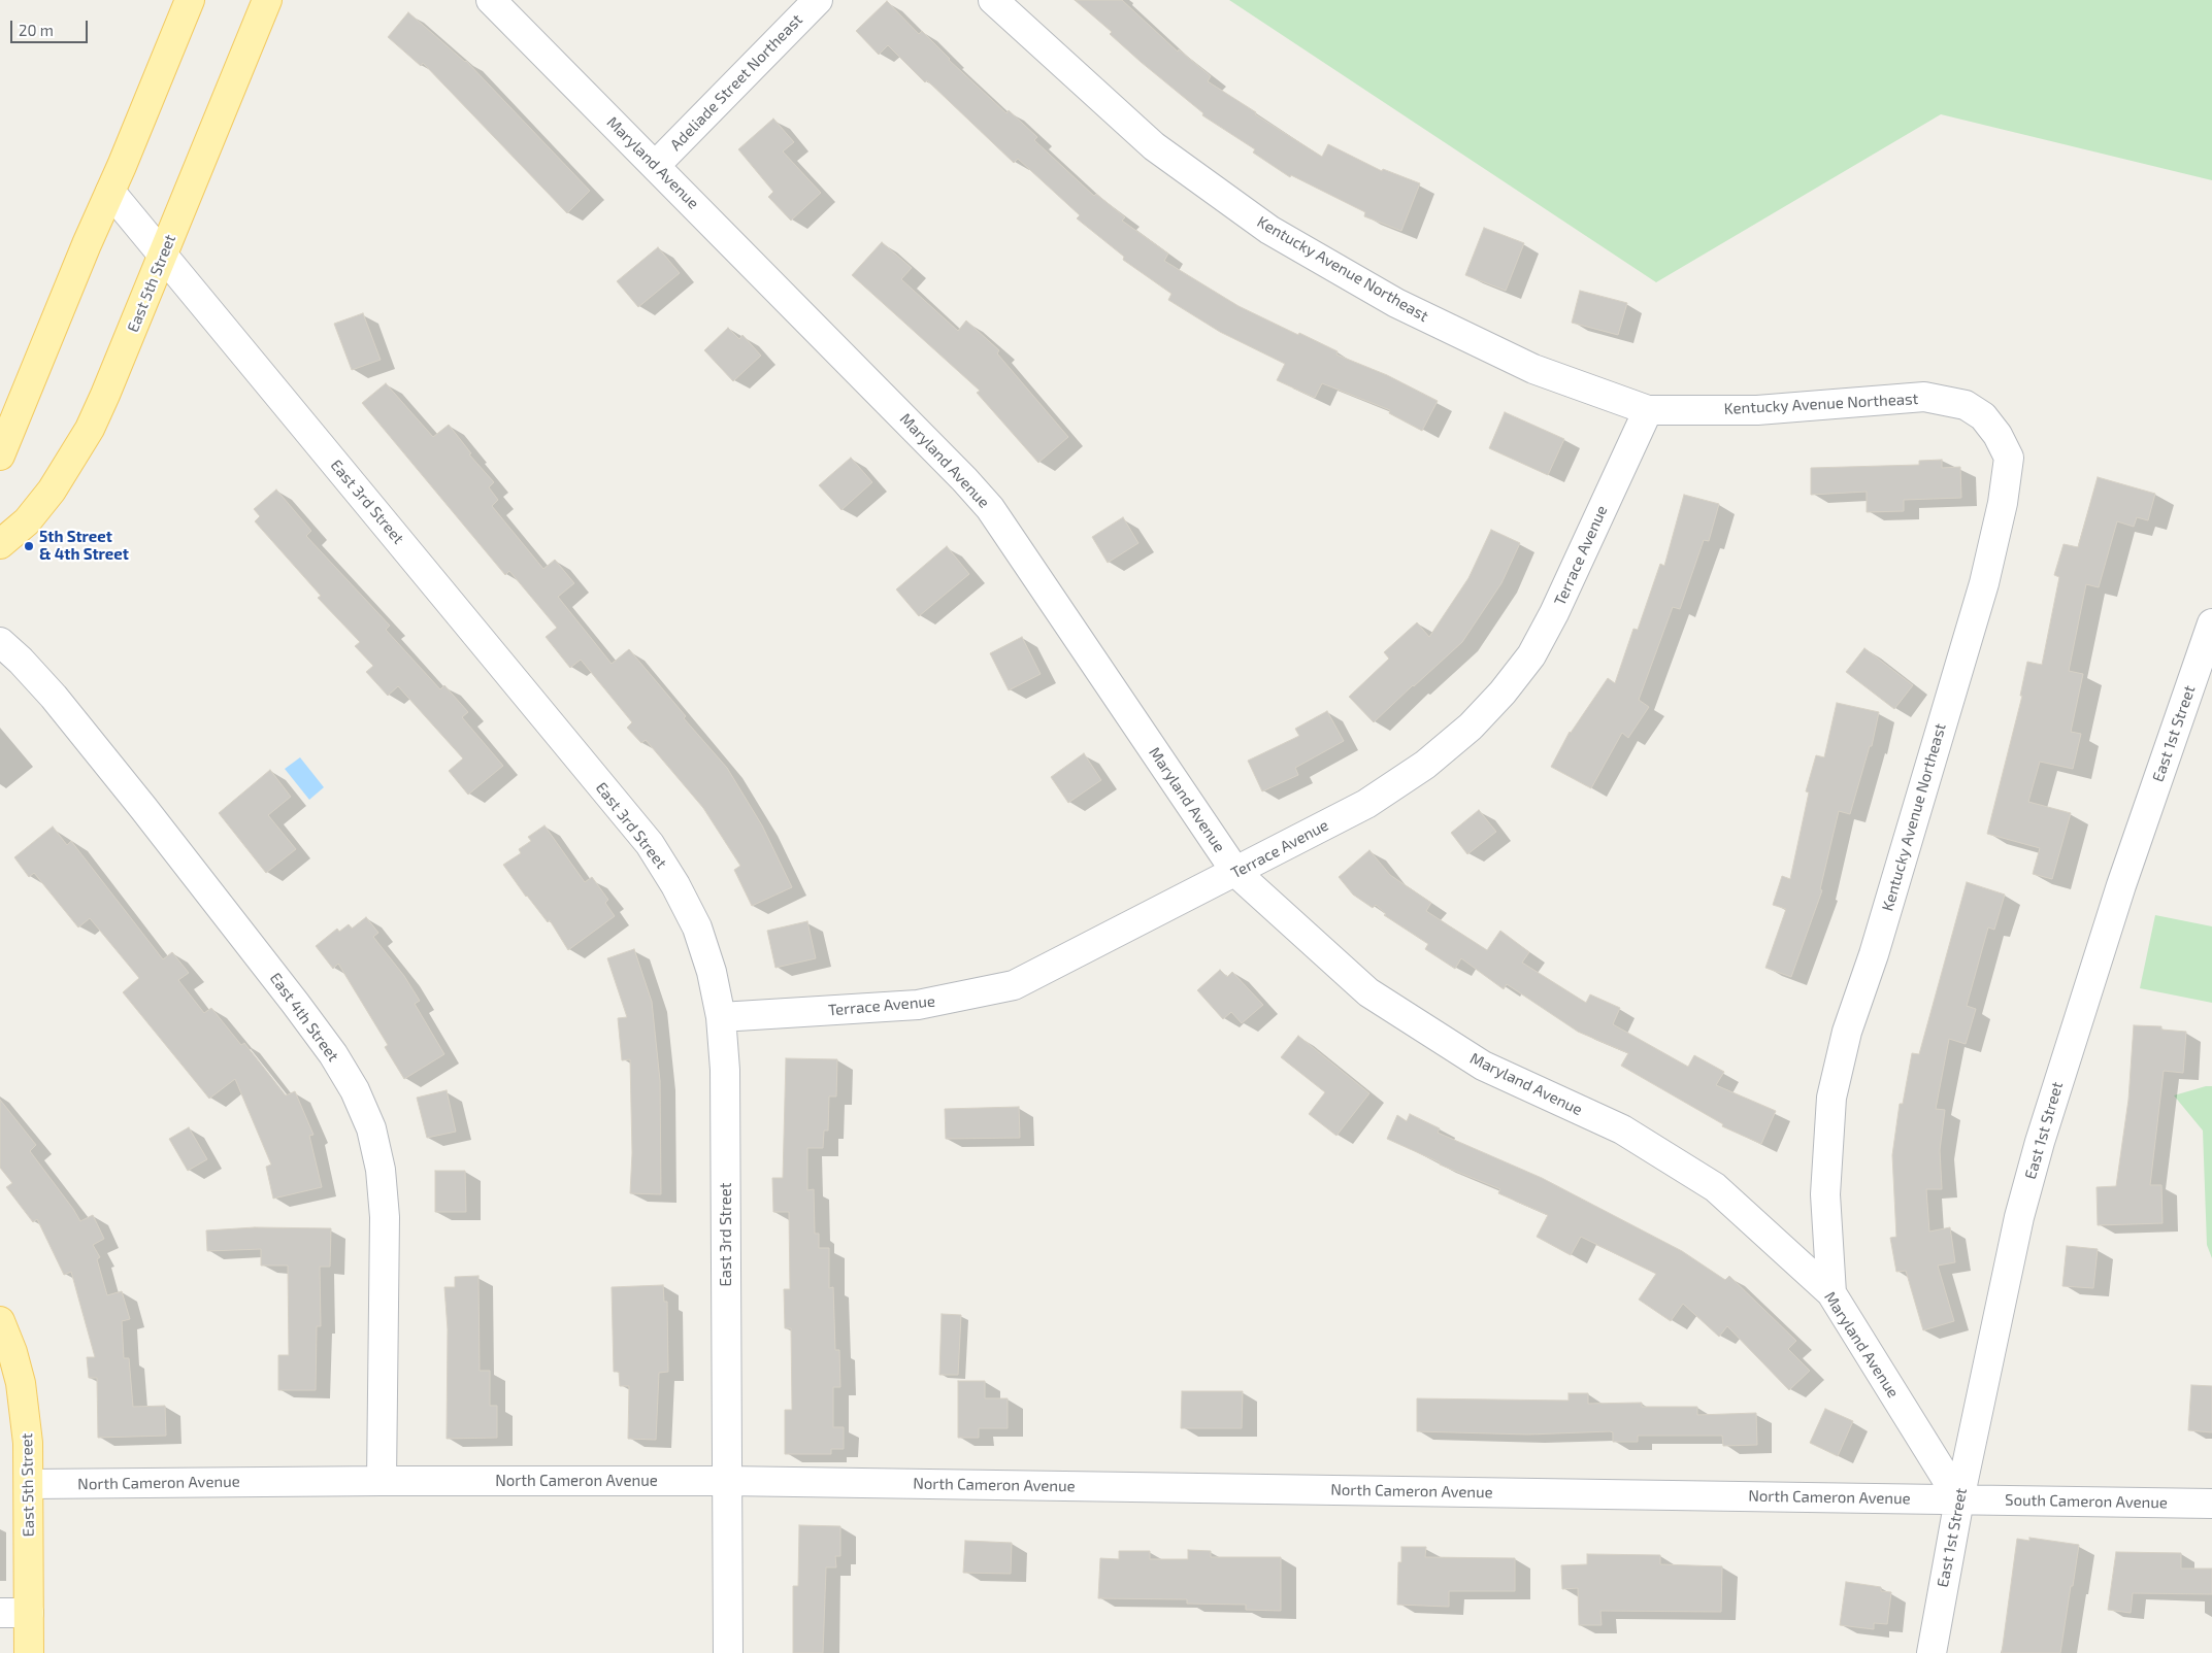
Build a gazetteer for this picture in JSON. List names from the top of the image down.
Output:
{
  "streets": {
    "main road": ["East 5th Street"],
    "street": [
      "Adeliade Street Northeast",
      "Maryland Avenue",
      "Kentucky Avenue Northeast",
      "East 3rd Street",
      "Terrace Avenue",
      "East 1st Street",
      "East 4th Street",
      "North Cameron Avenue",
      "South Cameron Avenue"
    ]
  },
  "crossings": [
    ["Adeliade Street Northeast", "Maryland Avenue"],
    ["Maryland Avenue", "Kentucky Avenue Northeast"],
    ["Maryland Avenue", "Terrace Avenue"],
    ["Maryland Avenue", "East 1st Street"],
    ["Maryland Avenue", "North Cameron Avenue"],
    ["Maryland Avenue", "South Cameron Avenue"],
    ["Kentucky Avenue Northeast", "Terrace Avenue"],
    ["East 5th Street", "East 3rd Street"],
    ["East 5th Street", "North Cameron Avenue"],
    ["East 3rd Street", "Terrace Avenue"],
    ["East 3rd Street", "North Cameron Avenue"],
    ["East 1st Street", "North Cameron Avenue"],
    ["East 1st Street", "South Cameron Avenue"],
    ["East 4th Street", "North Cameron Avenue"],
    ["North Cameron Avenue", "South Cameron Avenue"]
  ],
  "places": ["5th Street & 4th Street"],
  "scale_bar": "20 m"
}
